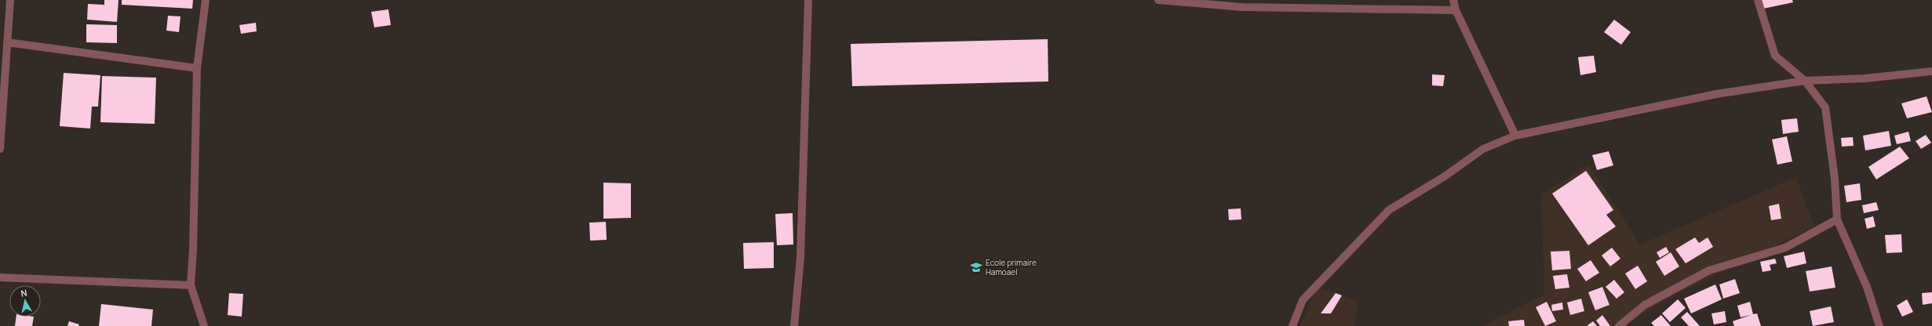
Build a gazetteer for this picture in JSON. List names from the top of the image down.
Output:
{
  "places": {
    "school or university": ["Ecole primaire Hamoael"]
  },
  "north": "top"
}
